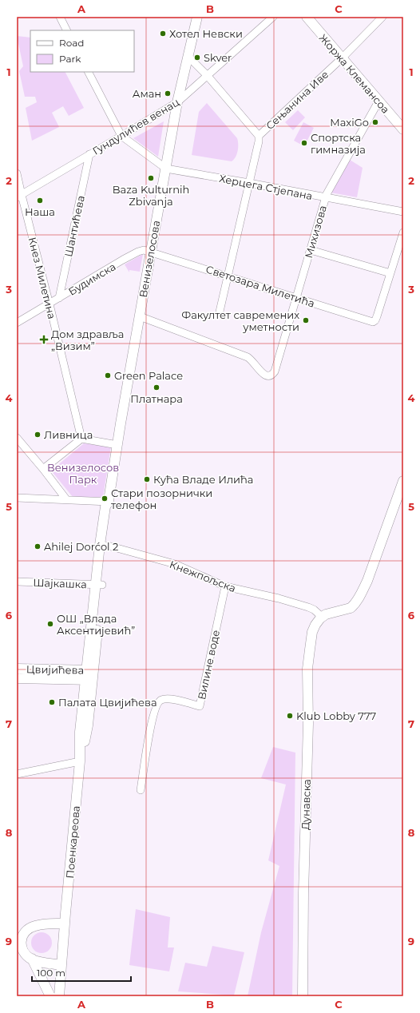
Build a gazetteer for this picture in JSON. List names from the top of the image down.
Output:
{
  "streets": {
    "street": [
      "Жоржа Клемансоа",
      "Сењанина Иве",
      "Гундулићев венац",
      "Херцега Стјепана",
      "Шантићева",
      "Михизова",
      "Венизелосова",
      "Кнез Милетина",
      "Будимска",
      "Светозара Милетића",
      "Кнежпољска",
      "Шајкашка",
      "Вилине воде",
      "Цвијићева",
      "Дунавска",
      "Поенкареова"
    ]
  },
  "crossings": [
    ["Жоржа Клемансоа", "Сењанина Иве"],
    ["Жоржа Клемансоа", "Михизова"],
    ["Сењанина Иве", "Херцега Стјепана"],
    ["Сењанина Иве", "Светозара Милетића"],
    ["Гундулићев венац", "Шантићева"],
    ["Гундулићев венац", "Венизелосова"],
    ["Гундулићев венац", "Кнез Милетина"],
    ["Херцега Стјепана", "Михизова"],
    ["Херцега Стјепана", "Венизелосова"],
    ["Шантићева", "Будимска"],
    ["Михизова", "Венизелосова"],
    ["Михизова", "Светозара Милетића"],
    ["Венизелосова", "Будимска"],
    ["Венизелосова", "Светозара Милетића"],
    ["Венизелосова", "Кнежпољска"],
    ["Венизелосова", "Шајкашка"],
    ["Венизелосова", "Цвијићева"],
    ["Венизелосова", "Поенкареова"],
    ["Кнез Милетина", "Будимска"],
    ["Будимска", "Светозара Милетића"],
    ["Кнежпољска", "Вилине воде"],
    ["Кнежпољска", "Дунавска"],
    ["Цвијићева", "Поенкареова"]
  ],
  "parks": ["Венизелосов Парк"],
  "places": {
    "other": [
      "Хотел Невски",
      "Skver",
      "Аман",
      "MaxiGo",
      "Спортска гимназија",
      "Baza Kulturnih Zbivanja",
      "Наша",
      "Факултет савремених уметности",
      "Green Palace",
      "Платнара",
      "Ливница",
      "Кућа Владе Илића",
      "Стари позорнички телефон",
      "Ahilej Dorćol 2",
      "ОШ „Влада Аксентијевић”",
      "Палата Цвијићева",
      "Klub Lobby 777"
    ],
    "health": ["Дом здравља „Визим”"]
  },
  "legend": ["Road", "Park"],
  "scale_bar": "100 m",
  "grid": {
    "columns": ["A", "B", "C"],
    "rows": [
      "1",
      "2",
      "3",
      "4",
      "5",
      "6",
      "7",
      "8",
      "9"
    ]
  }
}
